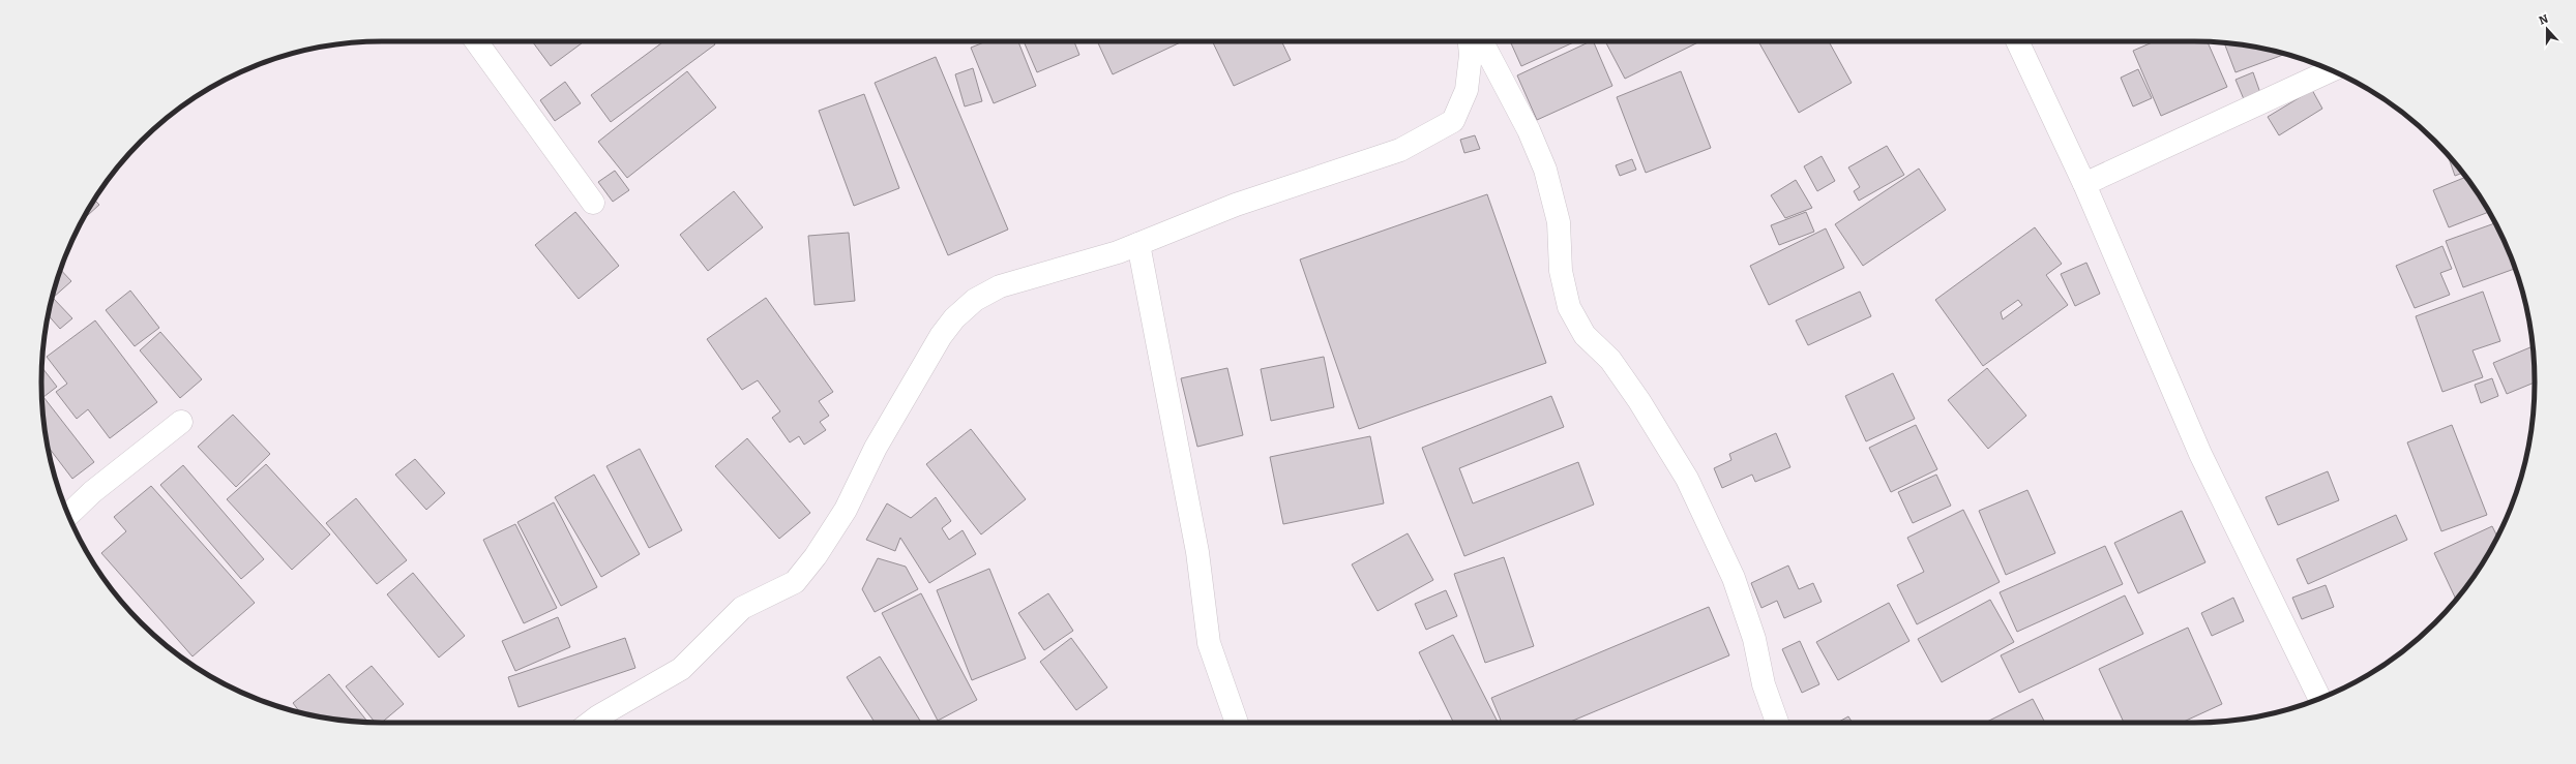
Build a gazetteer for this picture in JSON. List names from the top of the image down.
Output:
{
  "north": "top"
}
